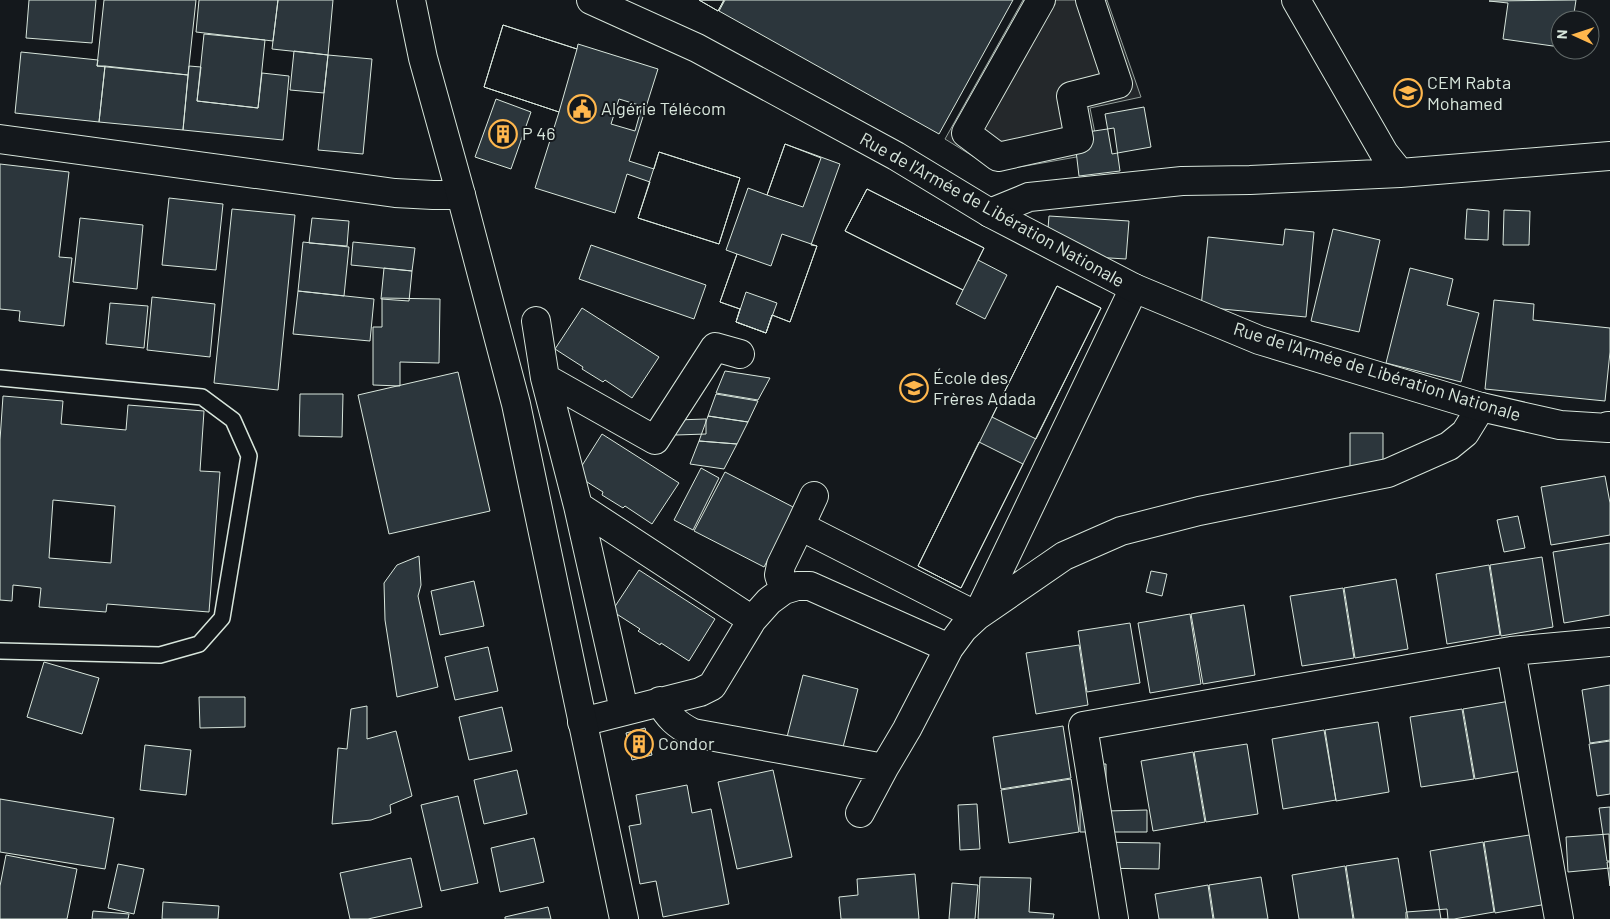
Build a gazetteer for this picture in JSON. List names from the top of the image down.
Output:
{
  "streets": {
    "street": ["Rue de l'Armée de Libération Nationale"]
  },
  "places": {
    "school or university": ["CEM Rabta Mohamed", "École des Frères Adada"],
    "public building": ["Algérie Télécom"],
    "building": ["P 46", "Condor"]
  },
  "north": "left"
}
